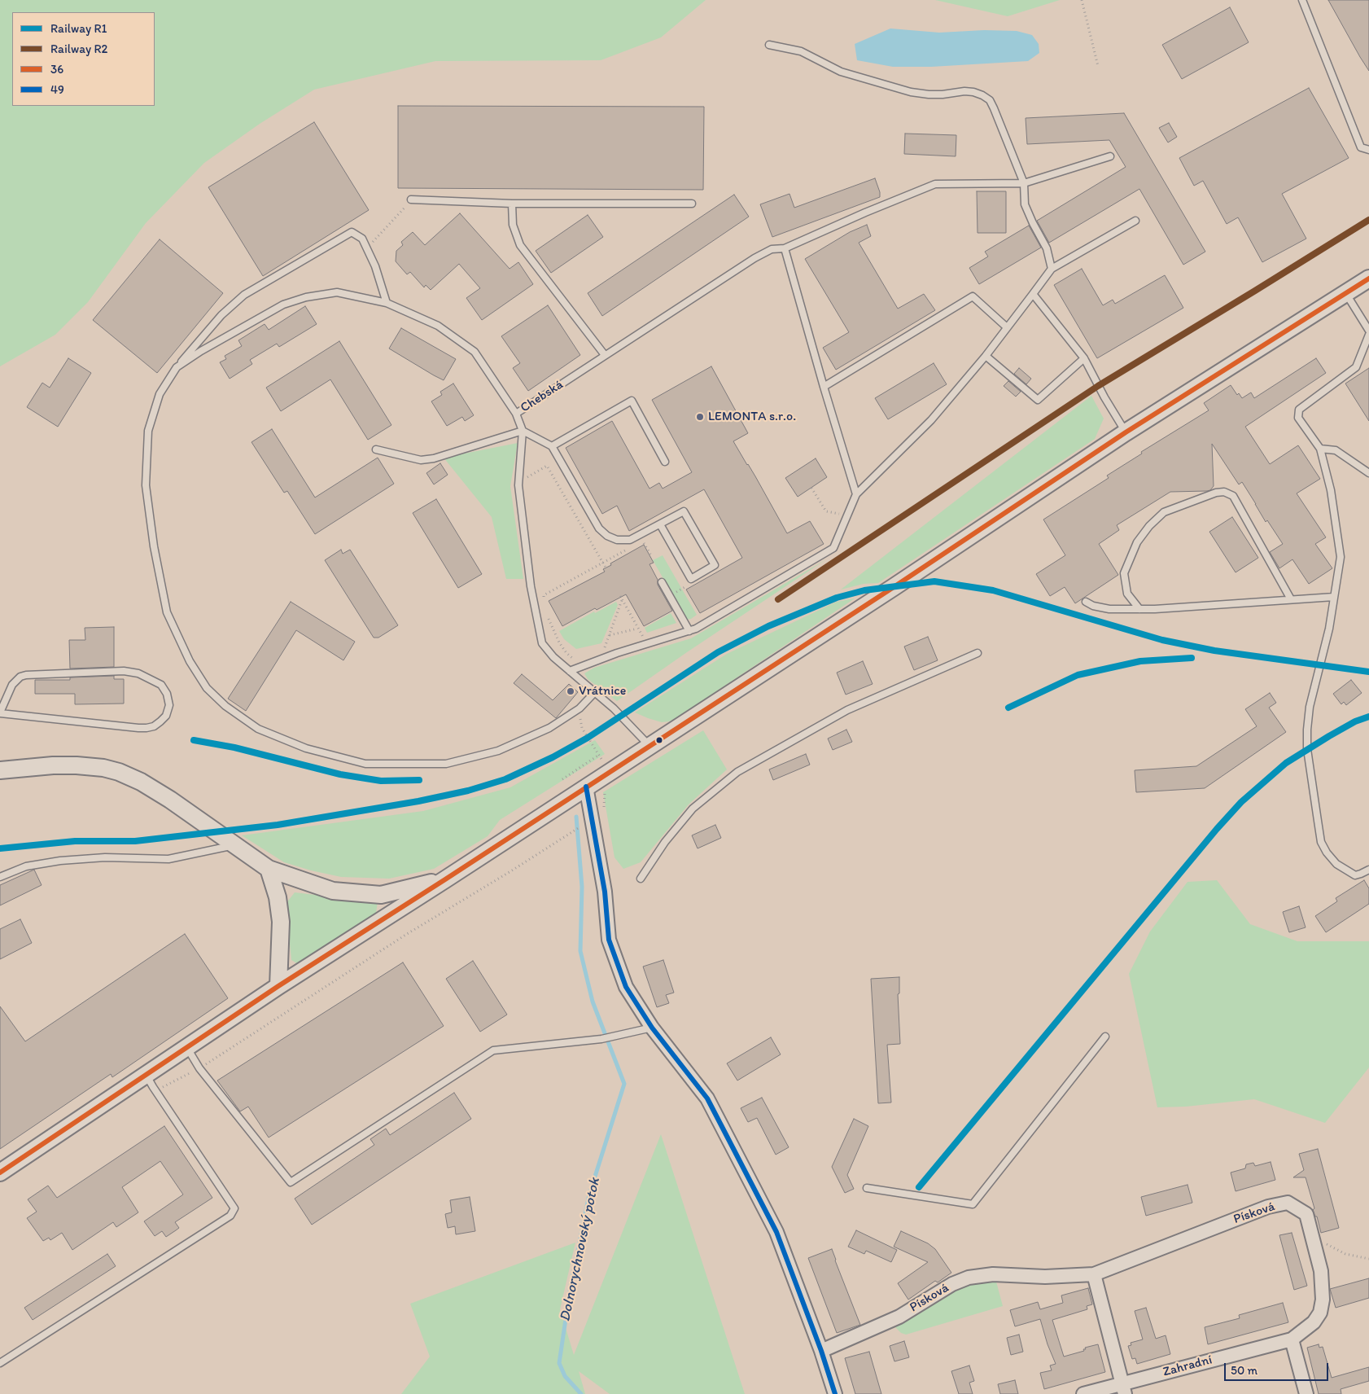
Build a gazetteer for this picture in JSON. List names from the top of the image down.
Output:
{
  "streets": {
    "street": ["Písková", "Zahradní"],
    "lane": ["Chebská"]
  },
  "crossings": [
    ["Písková", "Zahradní"]
  ],
  "water": ["Dolnorychnovský potok"],
  "places": ["LEMONTA s.r.o.", "Vrátnice"],
  "lines": [
    "rail line R2",
    "transit line 36",
    "rail line R1",
    "transit line 49"
  ],
  "legend": [
    "Railway R1",
    "Railway R2",
    "36",
    "49"
  ],
  "scale_bar": "50 m"
}
